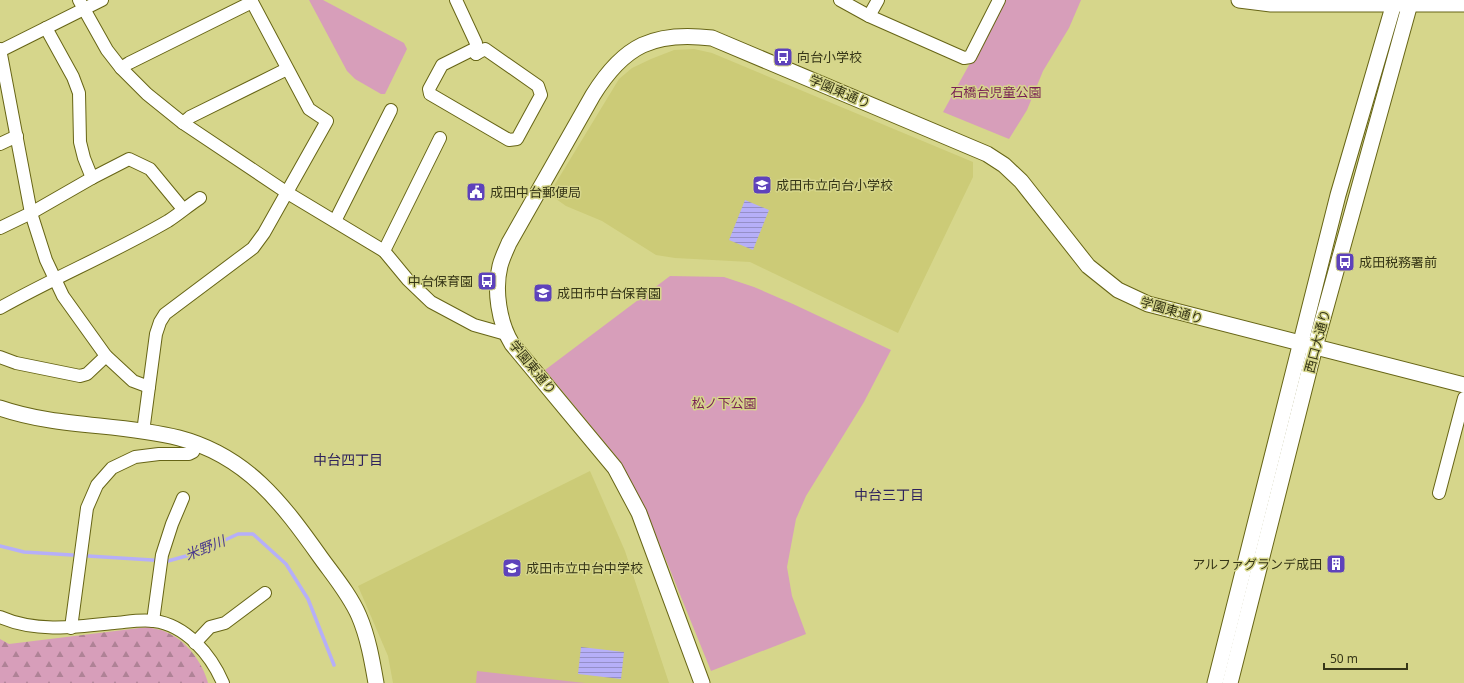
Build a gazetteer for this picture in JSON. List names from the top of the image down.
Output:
{
  "streets": {
    "street": ["学園東通り", "西口大通り"]
  },
  "crossings": [
    ["学園東通り", "西口大通り"]
  ],
  "districts": ["中台四丁目", "中台三丁目"],
  "water": ["米野川"],
  "parks": ["石橋台児童公園", "松ノ下公園"],
  "places": {
    "bus stop": ["向台小学校", "成田税務署前", "中台保育園"],
    "school or university": ["成田市立向台小学校", "成田市中台保育園", "成田市立中台中学校"],
    "public building": ["成田中台郵便局"],
    "building": ["アルファグランデ成田"]
  },
  "scale_bar": "50 m"
}
